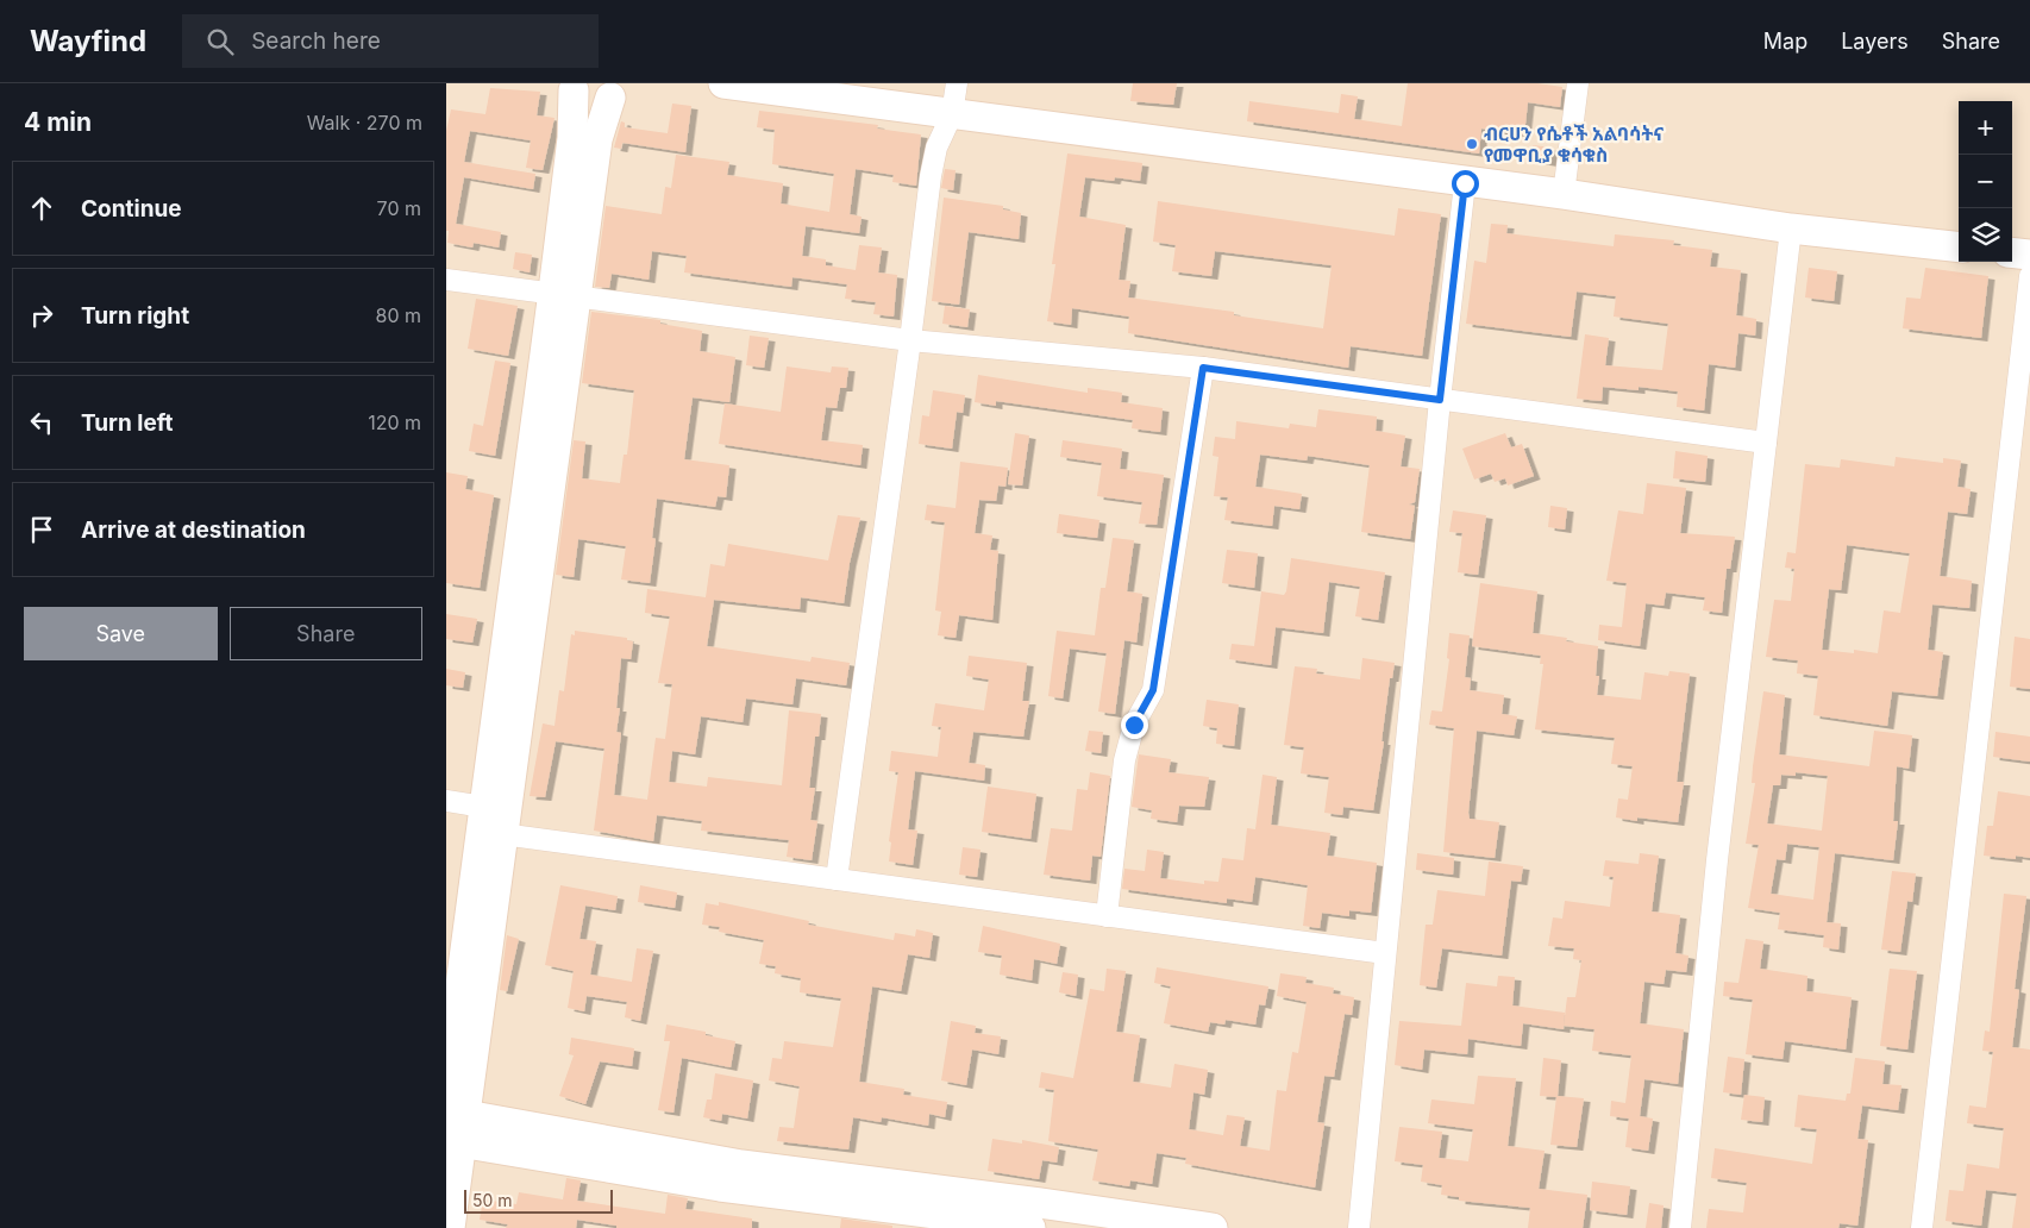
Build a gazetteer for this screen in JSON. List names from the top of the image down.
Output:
{
  "places": ["ብርሀን የሴቶች አልባሳትና የመዋቢያ ቁሳቁስ"],
  "scale_bar": "50 m",
  "page": {
    "header": "Wayfind",
    "search": "Search here",
    "nav": ["Map", "Layers", "Share"],
    "heading": ["4 min", "Walk · 270 m"],
    "map_buttons": ["+", "−"],
    "list": [
      ["Continue", "70 m"],
      ["Turn right", "80 m"],
      ["Turn left", "120 m"],
      "Arrive at destination"
    ],
    "buttons": ["Save", "Share"],
    "scale": "50 m"
  }
}
